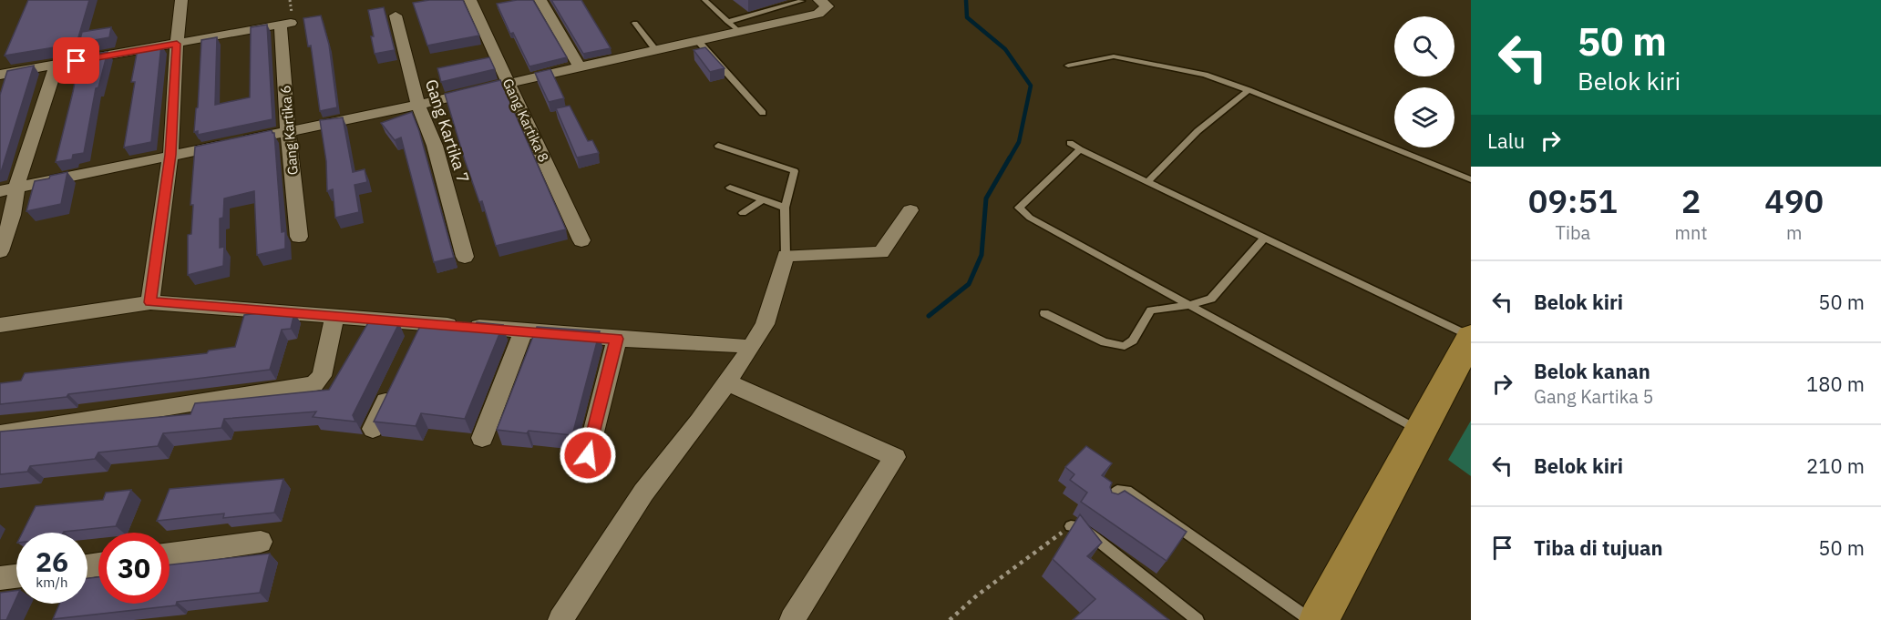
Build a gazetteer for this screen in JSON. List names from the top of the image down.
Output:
{
  "streets": {
    "street": ["Gang Kartika 8", "Gang Kartika 6", "Gang Kartika 7"]
  },
  "page": {
    "turn": ["50 m", "Belok kiri"],
    "then": "Lalu",
    "eta": [
      "09:51",
      "Tiba",
      "2",
      "mnt",
      "490",
      "m"
    ],
    "list": [
      {
        "name": "Belok kiri",
        "value": "50 m"
      },
      {
        "name": "Belok kanan",
        "note": "Gang Kartika 5",
        "value": "180 m"
      },
      {
        "name": "Belok kiri",
        "value": "210 m"
      },
      {
        "name": "Tiba di tujuan",
        "value": "50 m"
      }
    ],
    "speed": "26 km/h",
    "limit": "30"
  }
}
